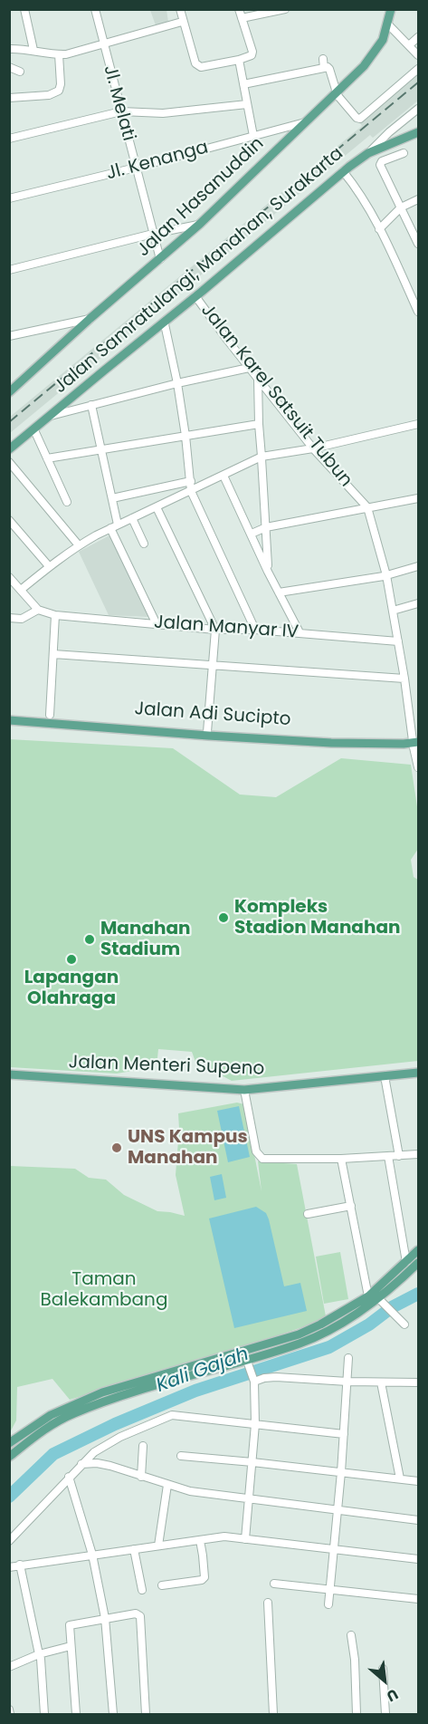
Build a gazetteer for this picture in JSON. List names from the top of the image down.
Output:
{
  "streets": {
    "main road": [
      "Jalan Hasanuddin",
      "Jalan Samratulangi, Manahan, Surakarta",
      "Jalan Adi Sucipto",
      "Jalan Menteri Supeno"
    ],
    "street": [
      "Jl. Melati",
      "Jl. Kenanga",
      "Jalan Karel Satsuit Tubun",
      "Jalan Manyar IV"
    ]
  },
  "crossings": [
    ["Jl. Melati", "Jl. Kenanga"],
    ["Jl. Melati", "Jalan Hasanuddin"],
    ["Jl. Kenanga", "Jalan Hasanuddin"],
    ["Jalan Samratulangi, Manahan, Surakarta", "Jalan Karel Satsuit Tubun"],
    ["Jalan Karel Satsuit Tubun", "Jalan Manyar IV"],
    ["Jalan Karel Satsuit Tubun", "Jalan Adi Sucipto"]
  ],
  "water": ["Kali Gajah"],
  "parks": ["Taman Balekambang"],
  "places": [
    "Kompleks Stadion Manahan",
    "Manahan Stadium",
    "Lapangan Olahraga",
    "UNS Kampus Manahan"
  ],
  "north": "bottom right"
}
